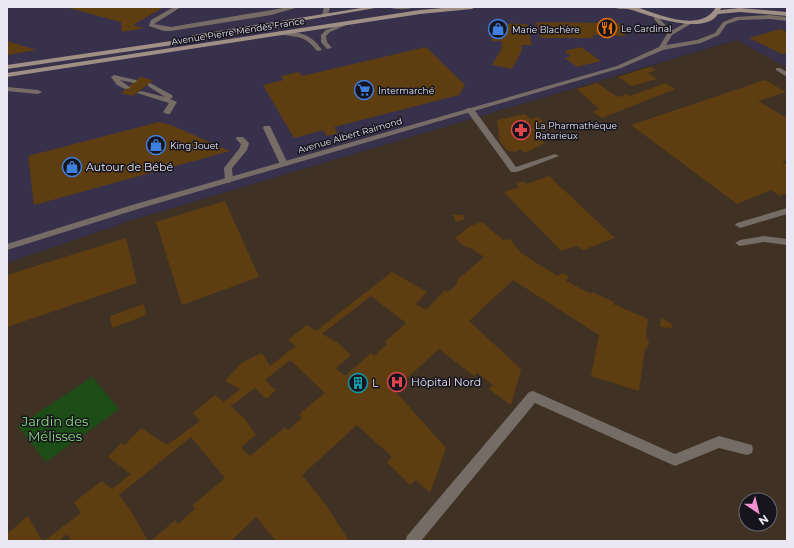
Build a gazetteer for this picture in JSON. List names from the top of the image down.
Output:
{
  "streets": {
    "main road": ["Avenue Pierre Mendès France"],
    "street": ["Avenue Albert Raimond"]
  },
  "parks": ["Jardin des Mélisses"],
  "places": {
    "restaurant": ["Le Cardinal"],
    "shop": ["Marie Blachère", "King Jouet", "Autour de Bébé"],
    "supermarket": ["Intermarché"],
    "pharmacy": ["La Pharmathèque Ratarieux"],
    "hospital": ["Hôpital Nord"],
    "building": ["L"]
  },
  "north": "bottom right"
}
